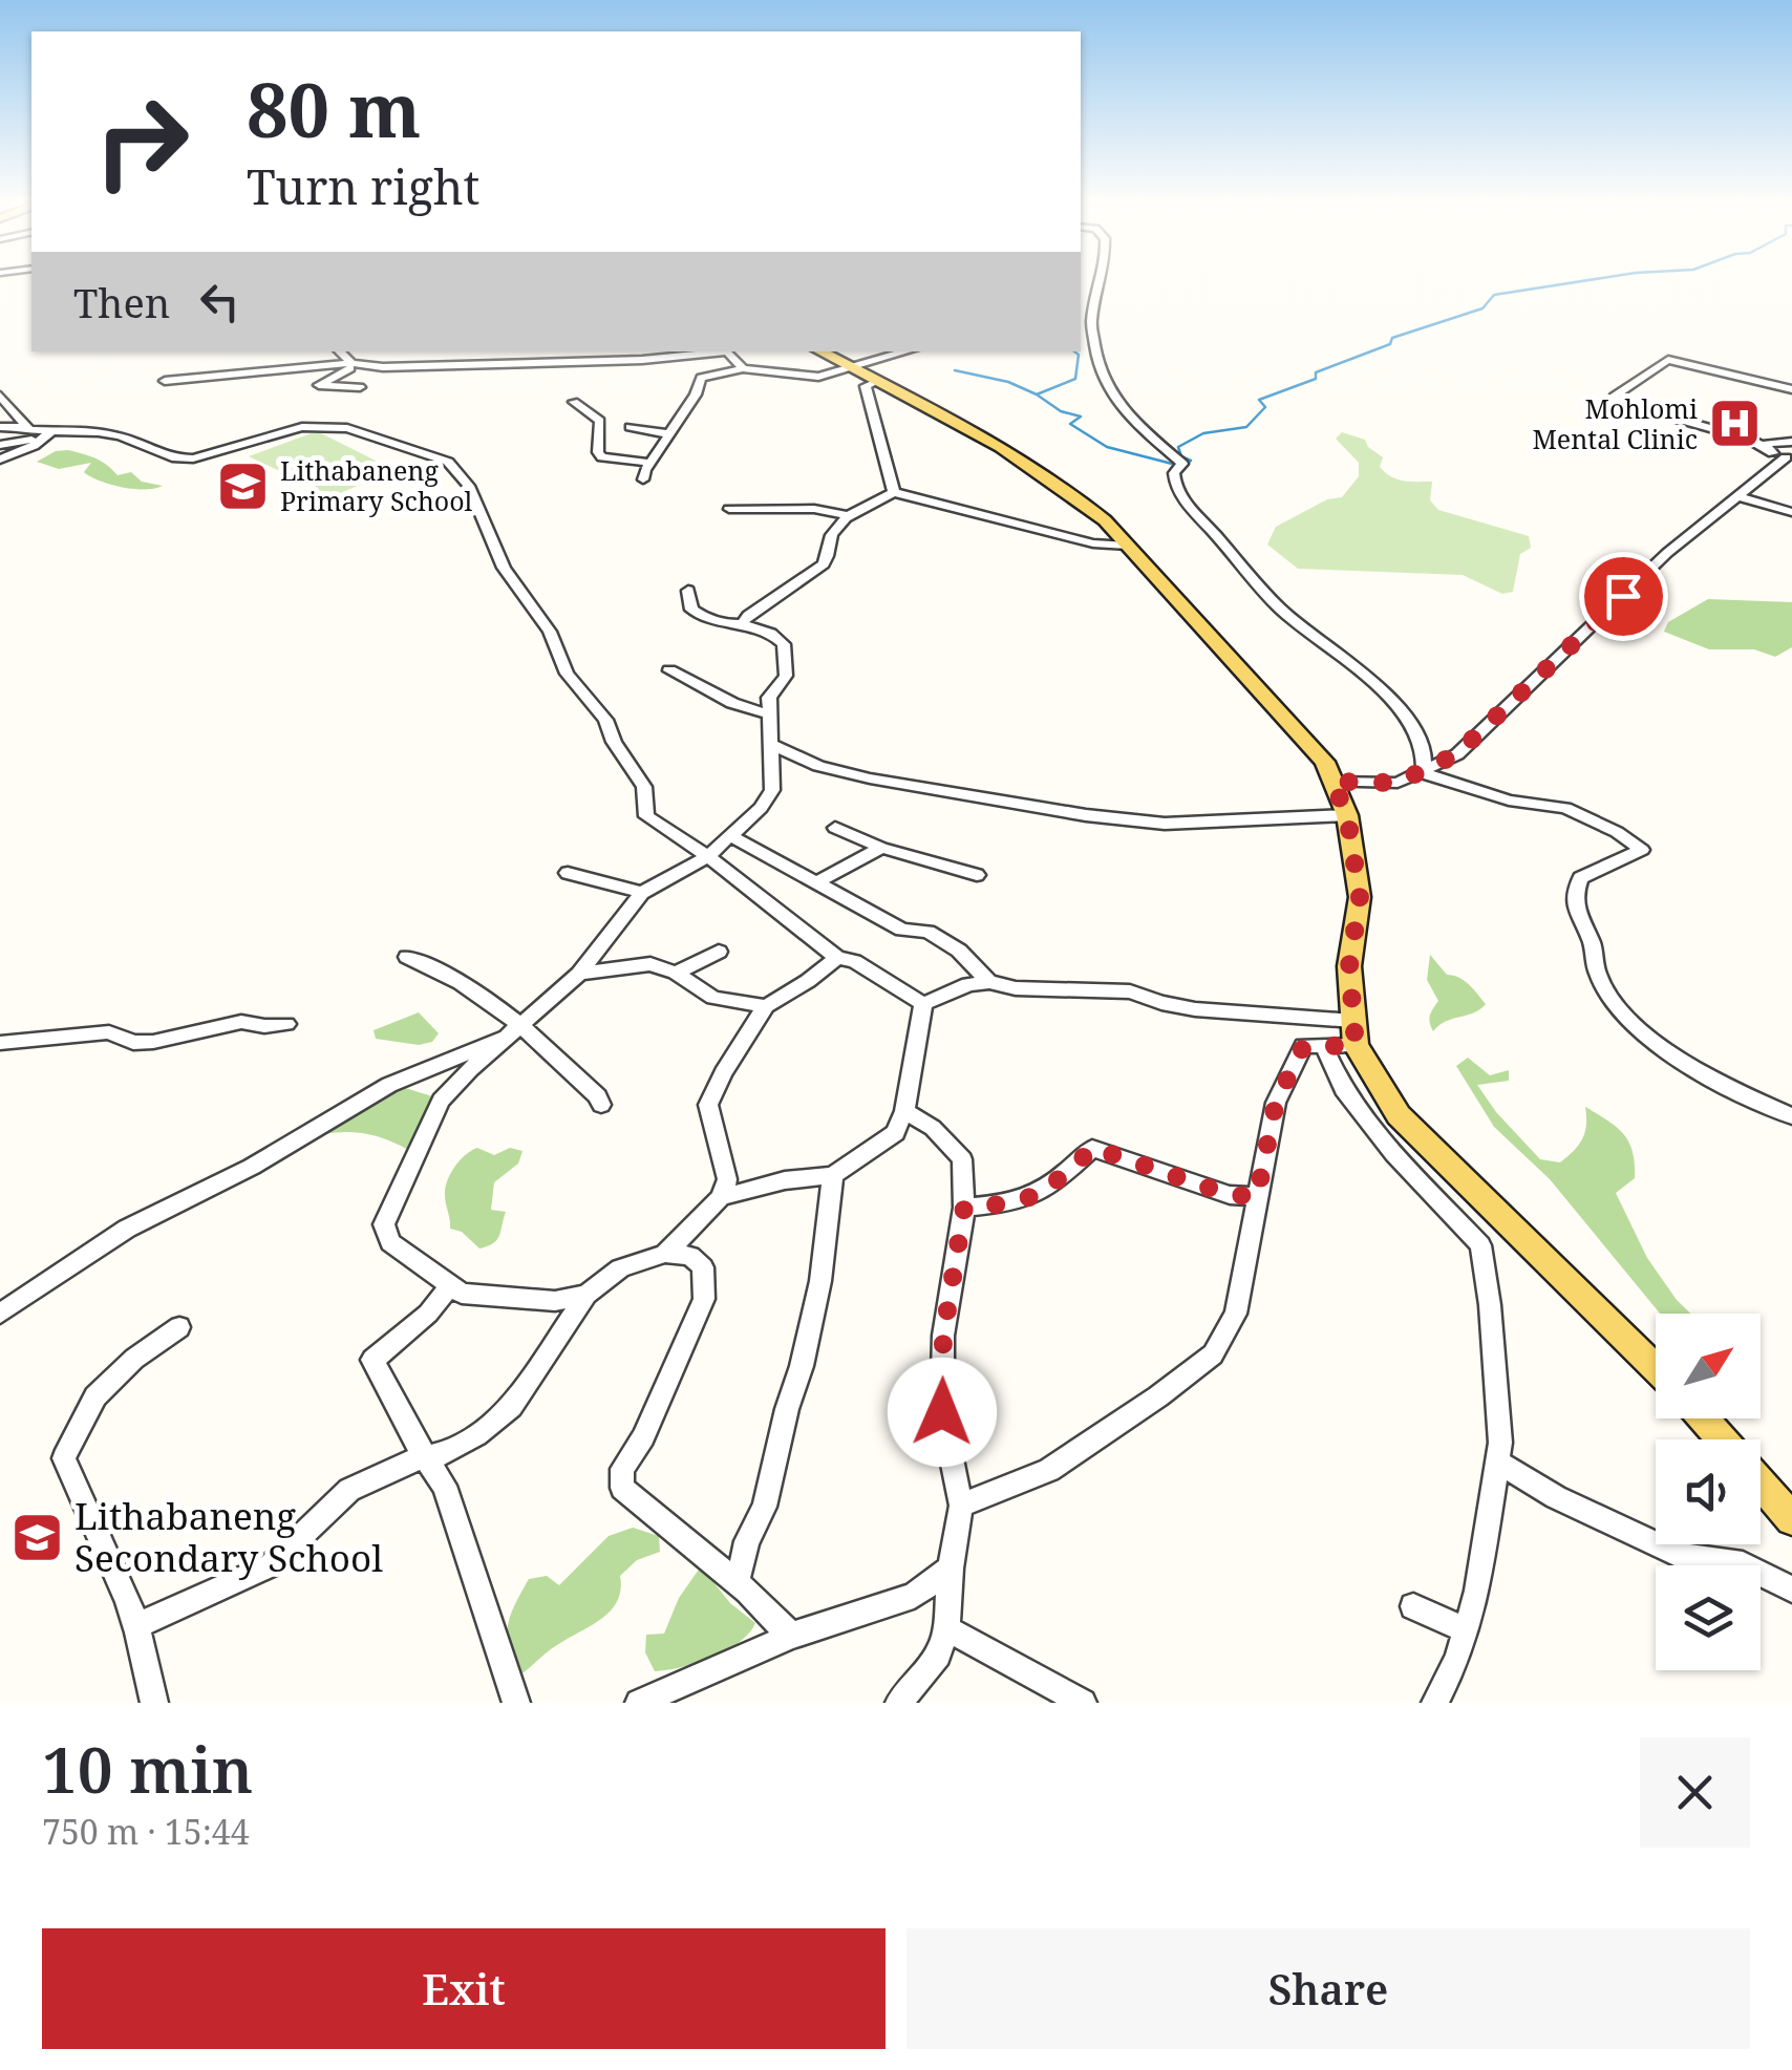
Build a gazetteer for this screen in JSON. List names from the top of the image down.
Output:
{
  "places": {
    "hospital": ["Mohlomi Mental Clinic"],
    "school or university": ["Lithabaneng Primary School", "Lithabaneng Secondary School"]
  },
  "north": "top right",
  "page": {
    "turn": ["80 m", "Turn right"],
    "then": "Then",
    "heading": ["10 min", "750 m · 15:44"],
    "buttons": ["Exit", "Share"]
  }
}
